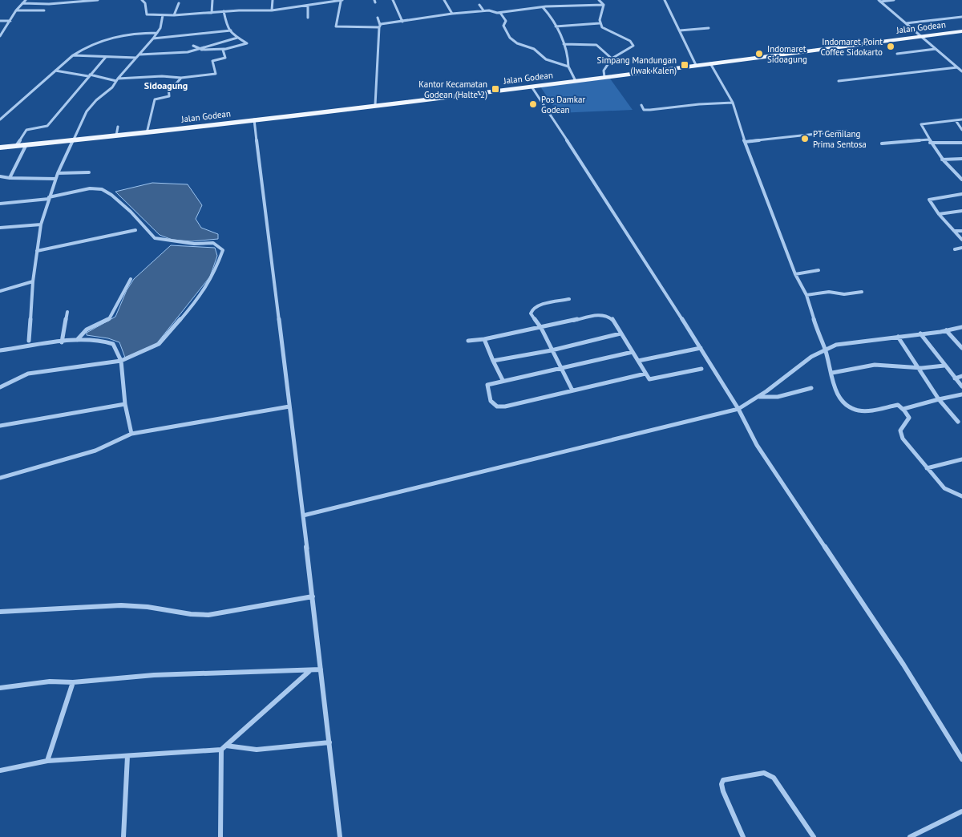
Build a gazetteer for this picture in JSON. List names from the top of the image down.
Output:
{
  "streets": {
    "main road": ["Jalan Godean"]
  },
  "districts": ["Sidoagung"],
  "places": {
    "other": [
      "Indomaret Point Coffee Sidokarto",
      "Indomaret Sidoagung",
      "Pos Damkar Godean",
      "PT Gemilang Prima Sentosa"
    ],
    "transit": ["Simpang Mandungan (Iwak Kalen)", "Kantor Kecamatan Godean (Halte 2)"]
  }
}
